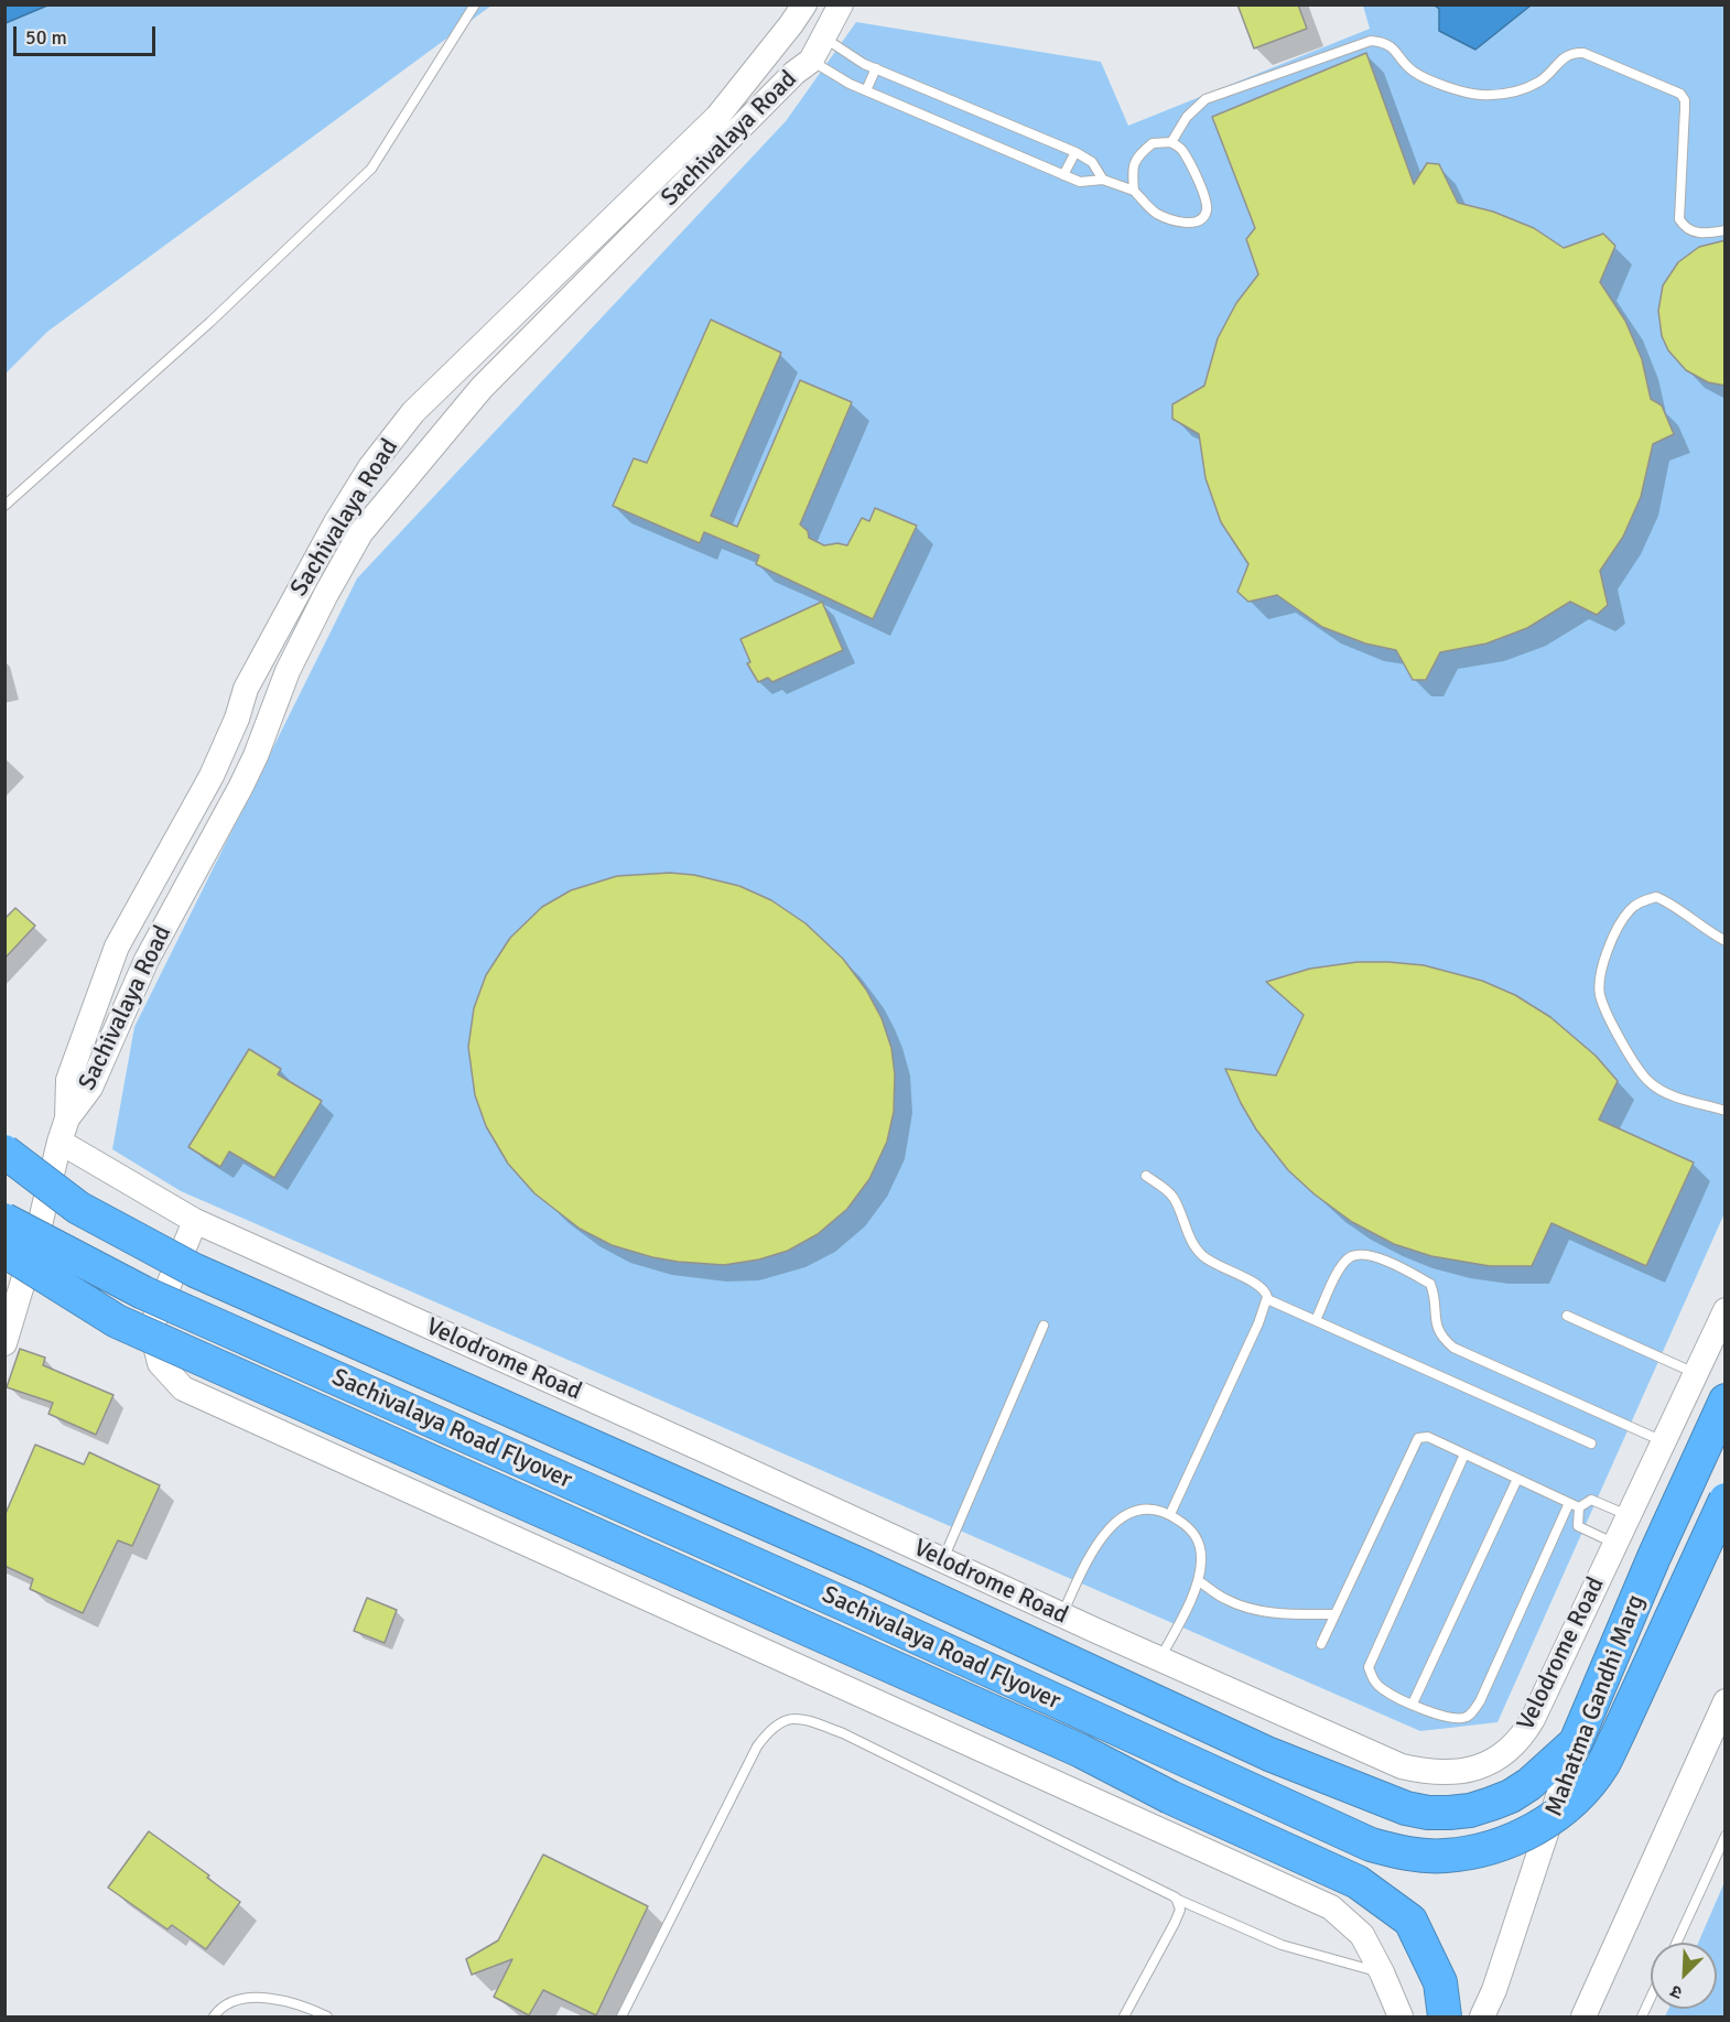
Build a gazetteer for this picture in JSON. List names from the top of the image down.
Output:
{
  "streets": {
    "highway": ["Sachivalaya Road Flyover", "Mahatma Gandhi Marg"],
    "street": ["Sachivalaya Road", "Velodrome Road"]
  },
  "crossings": [
    ["Sachivalaya Road", "Velodrome Road"],
    ["Sachivalaya Road Flyover", "Mahatma Gandhi Marg"]
  ],
  "scale_bar": "50 m",
  "north": "bottom left"
}
